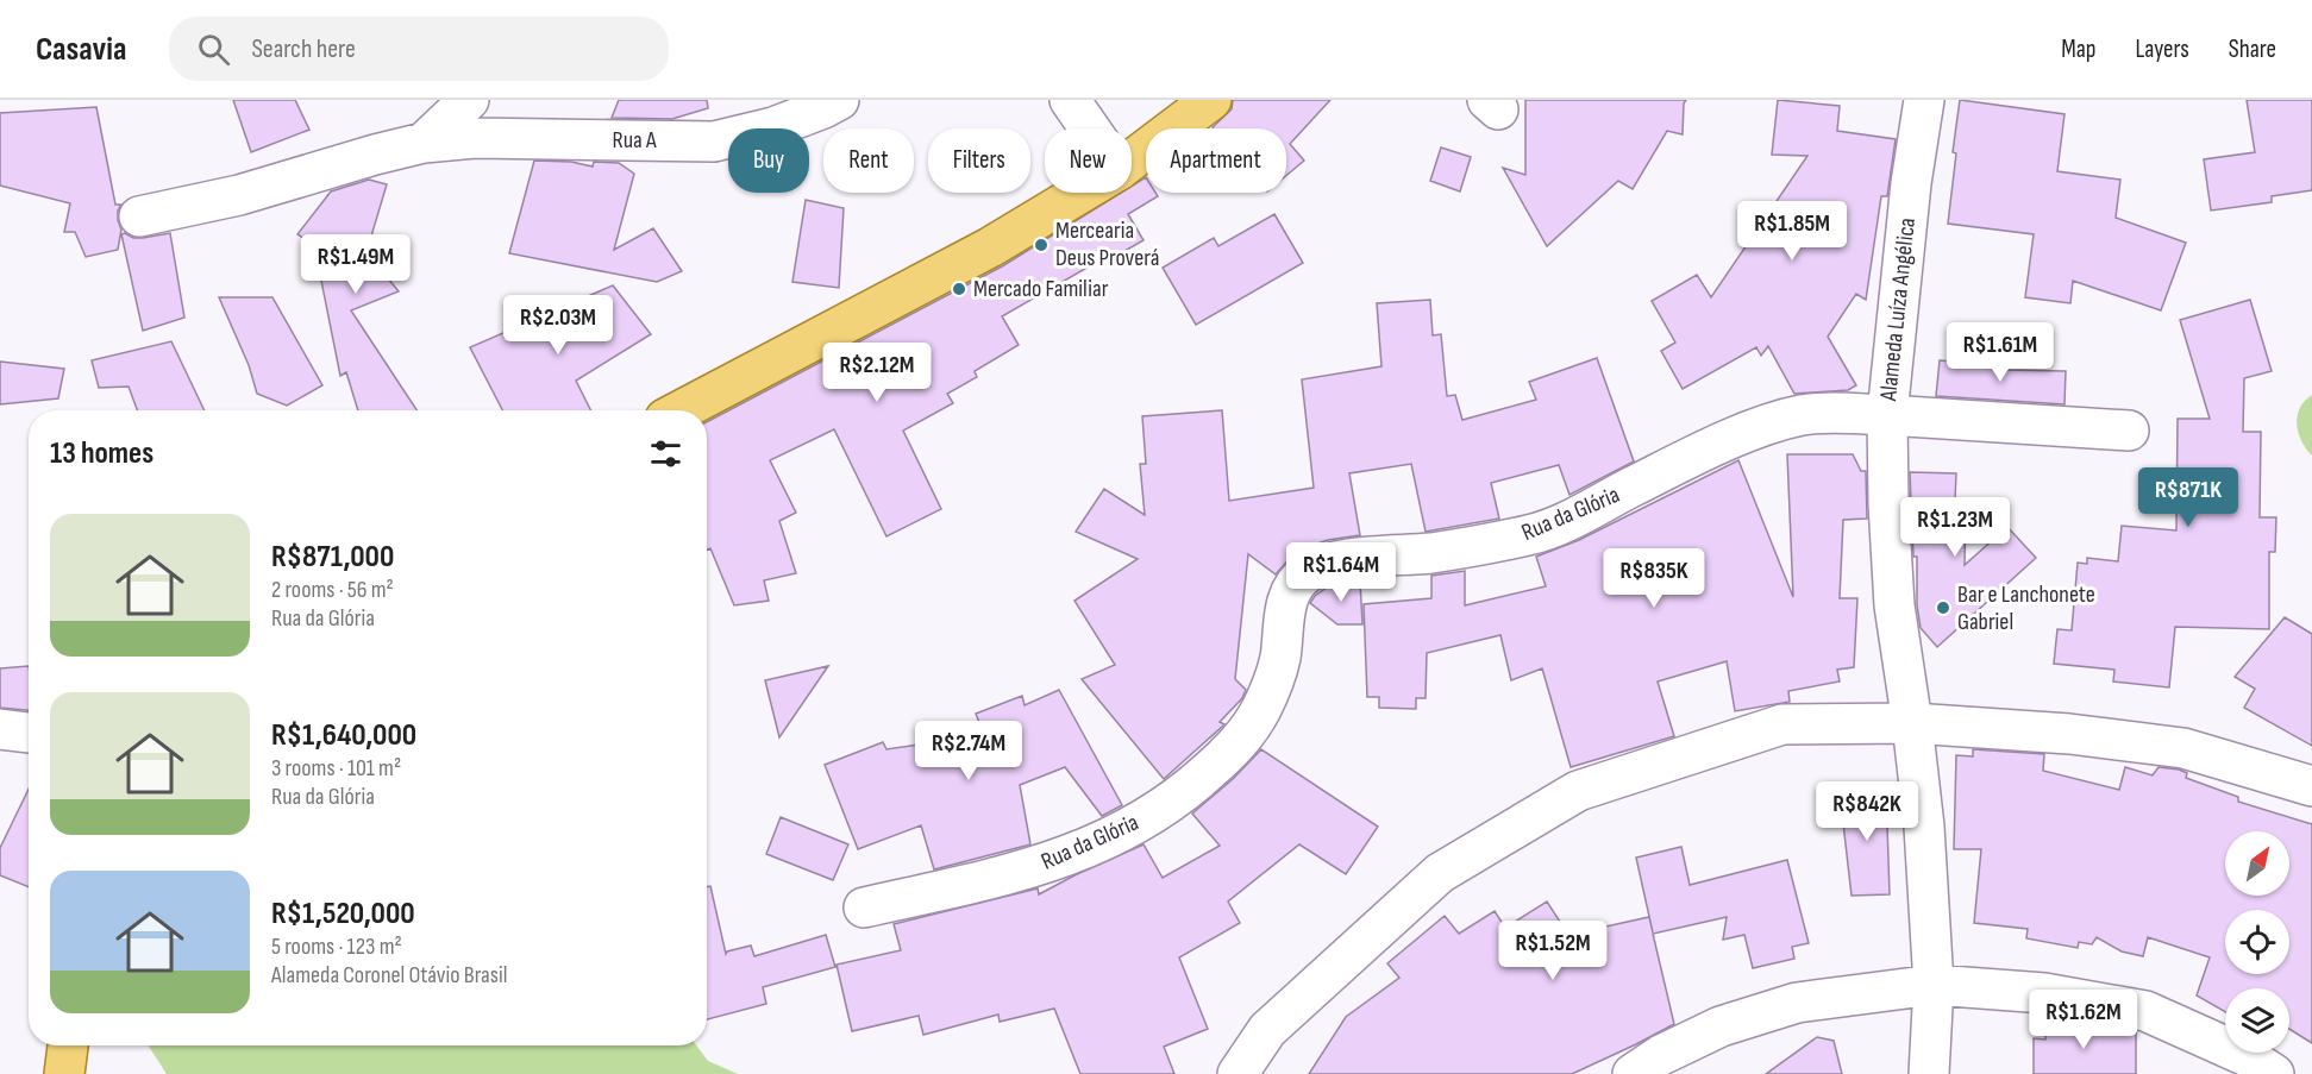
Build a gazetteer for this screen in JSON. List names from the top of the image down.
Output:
{
  "streets": {
    "street": ["Rua A", "Alameda Luíza Angélica", "Rua da Glória"]
  },
  "crossings": [
    ["Alameda Luíza Angélica", "Rua da Glória"]
  ],
  "places": ["Mercearia Deus Proverá", "Mercado Familiar", "Bar e Lanchonete Gabriel"],
  "north": "top right",
  "page": {
    "header": "Casavia",
    "search": "Search here",
    "nav": ["Map", "Layers", "Share"],
    "chip": [
      "Buy",
      "Rent",
      "Filters",
      "New",
      "Apartment"
    ],
    "price": [
      "R$1.85M",
      "R$1.49M",
      "R$2.03M",
      "R$1.61M",
      "R$2.12M",
      "R$871K",
      "R$1.23M",
      "R$1.64M",
      "R$835K",
      "R$2.74M",
      "R$842K",
      "R$1.52M",
      "R$1.62M"
    ],
    "heading": "13 homes",
    "list": [
      {
        "name": "R$871,000",
        "note": "2 rooms · 56 m² · Rua da Glória"
      },
      {
        "name": "R$1,640,000",
        "note": "3 rooms · 101 m² · Rua da Glória"
      },
      {
        "name": "R$1,520,000",
        "note": "5 rooms · 123 m² · Alameda Coronel Otávio Brasil"
      }
    ]
  }
}
